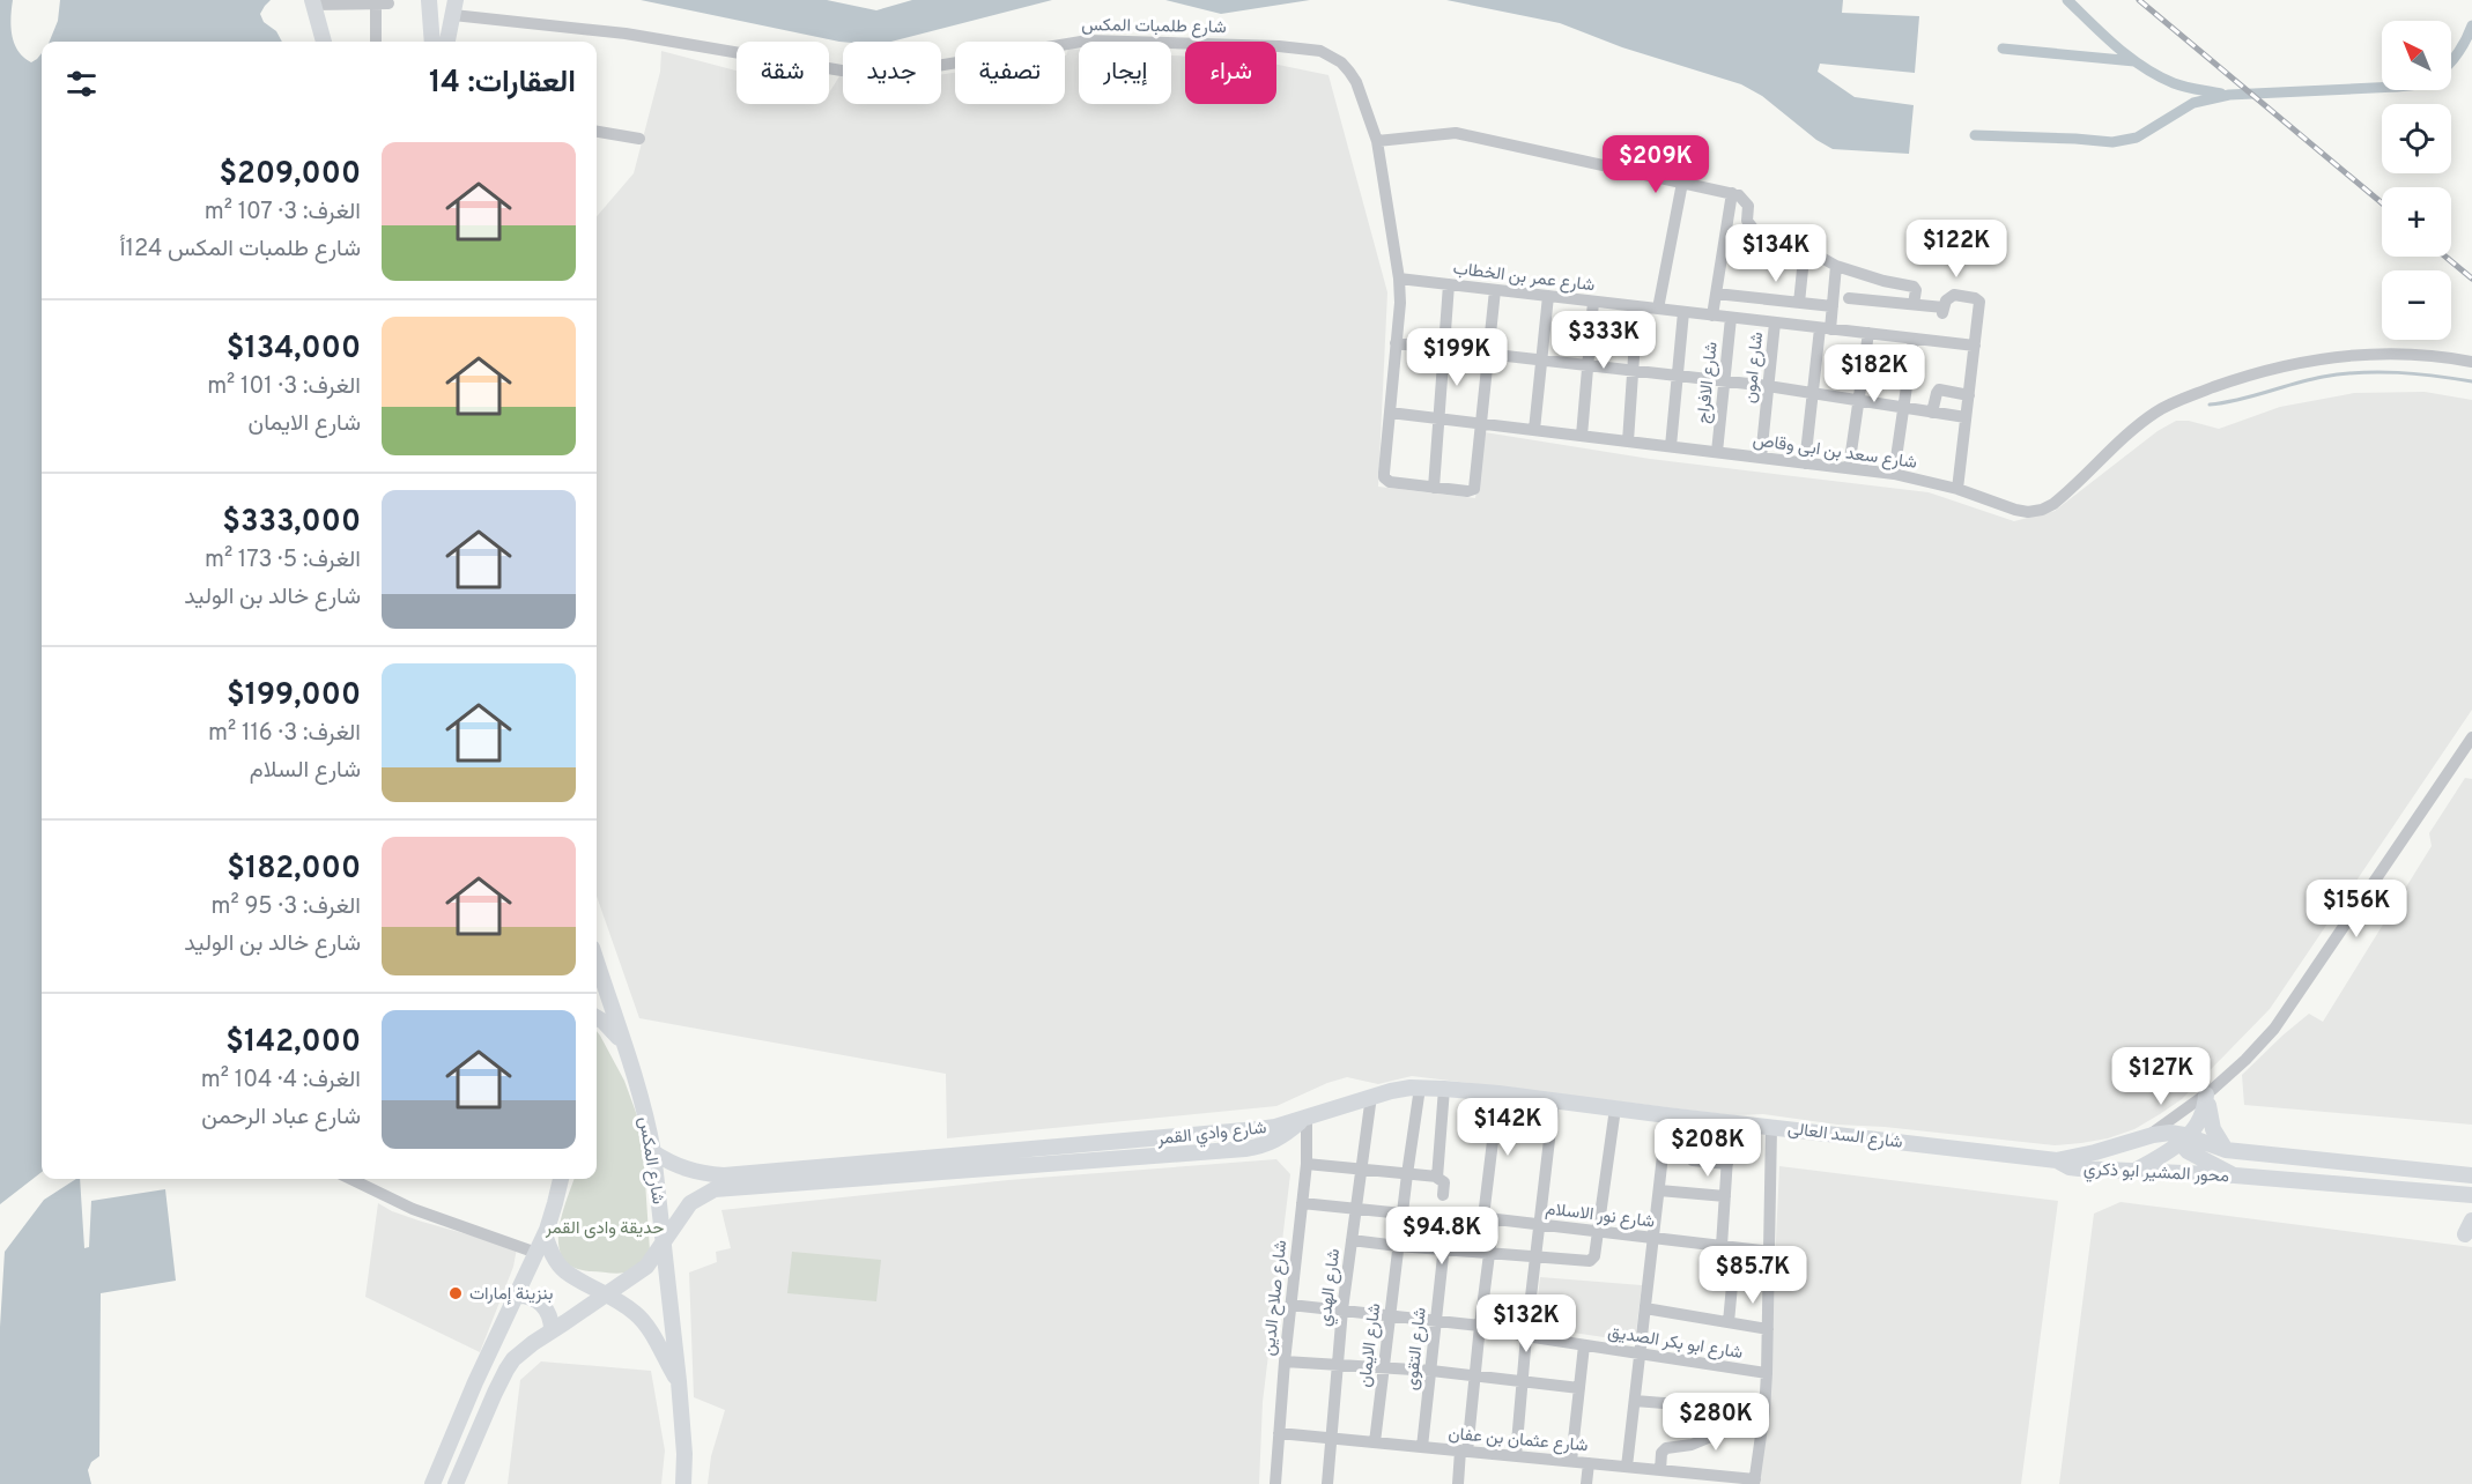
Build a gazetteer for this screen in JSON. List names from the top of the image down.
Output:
{
  "streets": {
    "main road": [
      "شارع وادي القمر",
      "شارع السد العالى",
      "شارع المكس",
      "محور المشير ابو ذكري"
    ],
    "street": [
      "شارع طلمبات المكس",
      "شارع عمر بن الخطاب",
      "شارع امون",
      "شارع الافراج",
      "شارع سعد بن ابى وقاص",
      "شارع نور الاسلام",
      "شارع الهدي",
      "شارع صلاح الدين",
      "شارع ابو بكر الصديق",
      "شارع الايمان",
      "شارع التقوى",
      "شارع عثمان بن عفان"
    ]
  },
  "crossings": [
    ["شارع عمر بن الخطاب", "شارع امون"],
    ["شارع عمر بن الخطاب", "شارع الافراج"],
    ["شارع امون", "شارع سعد بن ابى وقاص"],
    ["شارع الافراج", "شارع سعد بن ابى وقاص"],
    ["شارع وادي القمر", "شارع السد العالى"],
    ["شارع وادي القمر", "شارع المكس"],
    ["شارع وادي القمر", "شارع صلاح الدين"],
    ["شارع السد العالى", "محور المشير ابو ذكري"],
    ["شارع السد العالى", "شارع الهدي"],
    ["شارع السد العالى", "شارع صلاح الدين"],
    ["شارع السد العالى", "شارع الايمان"],
    ["شارع نور الاسلام", "شارع الهدي"],
    ["شارع نور الاسلام", "شارع صلاح الدين"],
    ["شارع نور الاسلام", "شارع الايمان"],
    ["شارع نور الاسلام", "شارع التقوى"],
    ["شارع الهدي", "شارع ابو بكر الصديق"],
    ["شارع الهدي", "شارع عثمان بن عفان"],
    ["شارع صلاح الدين", "شارع ابو بكر الصديق"],
    ["شارع صلاح الدين", "شارع عثمان بن عفان"],
    ["شارع ابو بكر الصديق", "شارع الايمان"],
    ["شارع ابو بكر الصديق", "شارع التقوى"],
    ["شارع الايمان", "شارع عثمان بن عفان"],
    ["شارع التقوى", "شارع عثمان بن عفان"]
  ],
  "parks": ["حديقة وادى القمر"],
  "places": ["بنزينة إمارات"],
  "north": "top left",
  "page": {
    "map_buttons": ["+", "−"],
    "chip": [
      "شراء",
      "إيجار",
      "تصفية",
      "جديد",
      "شقة"
    ],
    "heading": "العقارات: 14",
    "list": [
      {
        "name": "$209,000",
        "note": "الغرف: 3 · 107 m² · شارع طلمبات المكس 124أ"
      },
      {
        "name": "$134,000",
        "note": "الغرف: 3 · 101 m² · شارع الايمان"
      },
      {
        "name": "$333,000",
        "note": "الغرف: 5 · 173 m² · شارع خالد بن الوليد"
      },
      {
        "name": "$199,000",
        "note": "الغرف: 3 · 116 m² · شارع السلام"
      },
      {
        "name": "$182,000",
        "note": "الغرف: 3 · 95 m² · شارع خالد بن الوليد"
      },
      {
        "name": "$142,000",
        "note": "الغرف: 4 · 104 m² · شارع عباد الرحمن"
      }
    ],
    "price": [
      "$209K",
      "$122K",
      "$134K",
      "$333K",
      "$199K",
      "$182K",
      "$156K",
      "$127K",
      "$142K",
      "$208K",
      "$94.8K",
      "$85.7K",
      "$132K",
      "$280K"
    ]
  }
}
